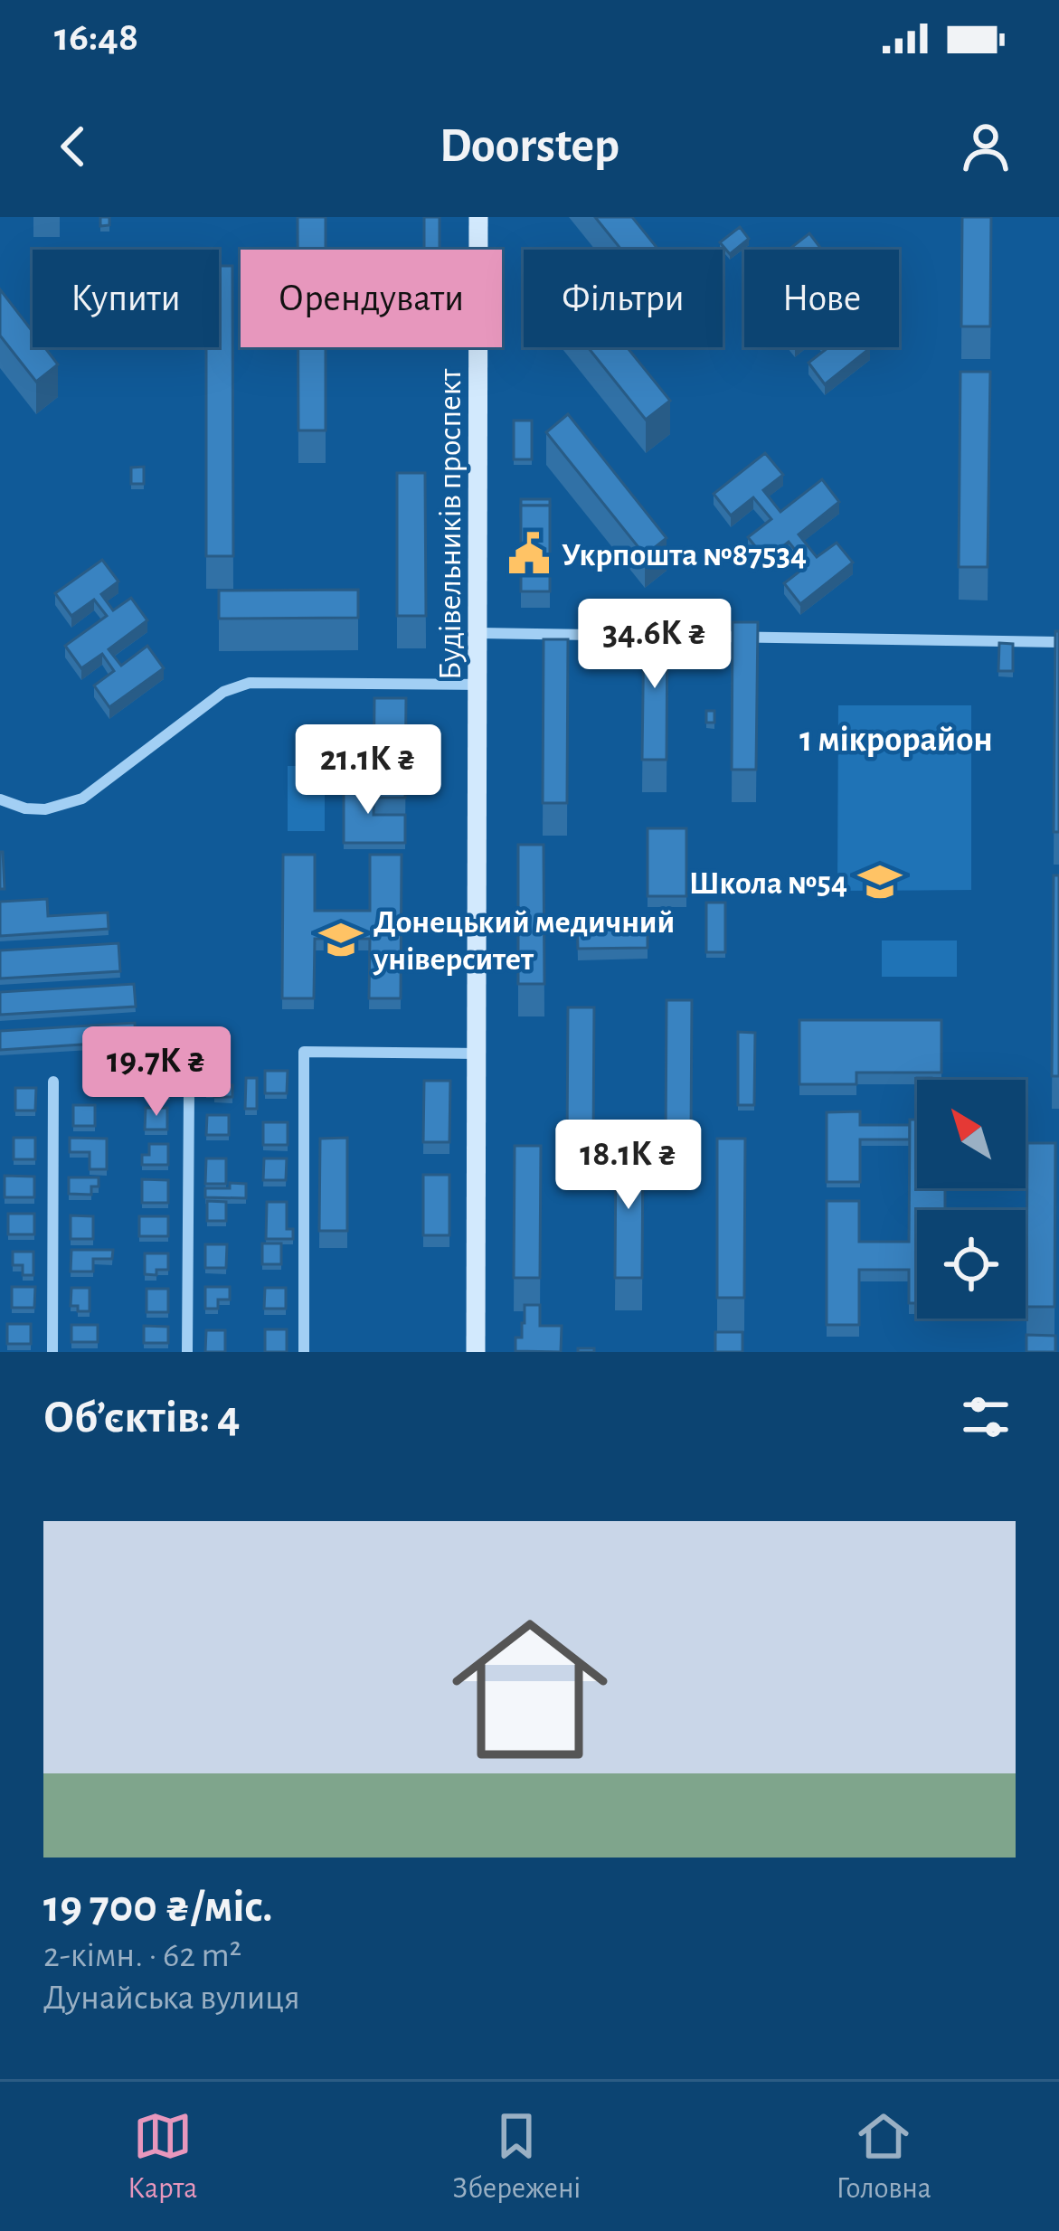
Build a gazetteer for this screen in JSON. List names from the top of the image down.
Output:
{
  "streets": {
    "main road": ["Будівельників проспект"]
  },
  "districts": ["1 мікрорайон"],
  "places": {
    "public building": ["Укрпошта №87534"],
    "school or university": ["Школа №54", "Донецький медичний університет"]
  },
  "north": "top left",
  "page": {
    "status": "16:48",
    "header": "Doorstep",
    "chip": [
      "Купити",
      "Орендувати",
      "Фільтри",
      "Нове"
    ],
    "price": [
      "34.6K ₴",
      "21.1K ₴",
      "19.7K ₴",
      "18.1K ₴"
    ],
    "heading": "Об’єктів: 4",
    "list": [
      {
        "name": "19 700 ₴/міс.",
        "note": "2-кімн. · 62 m² · Дунайська вулиця"
      }
    ],
    "tabs": ["Карта", "Збережені", "Головна"]
  }
}
